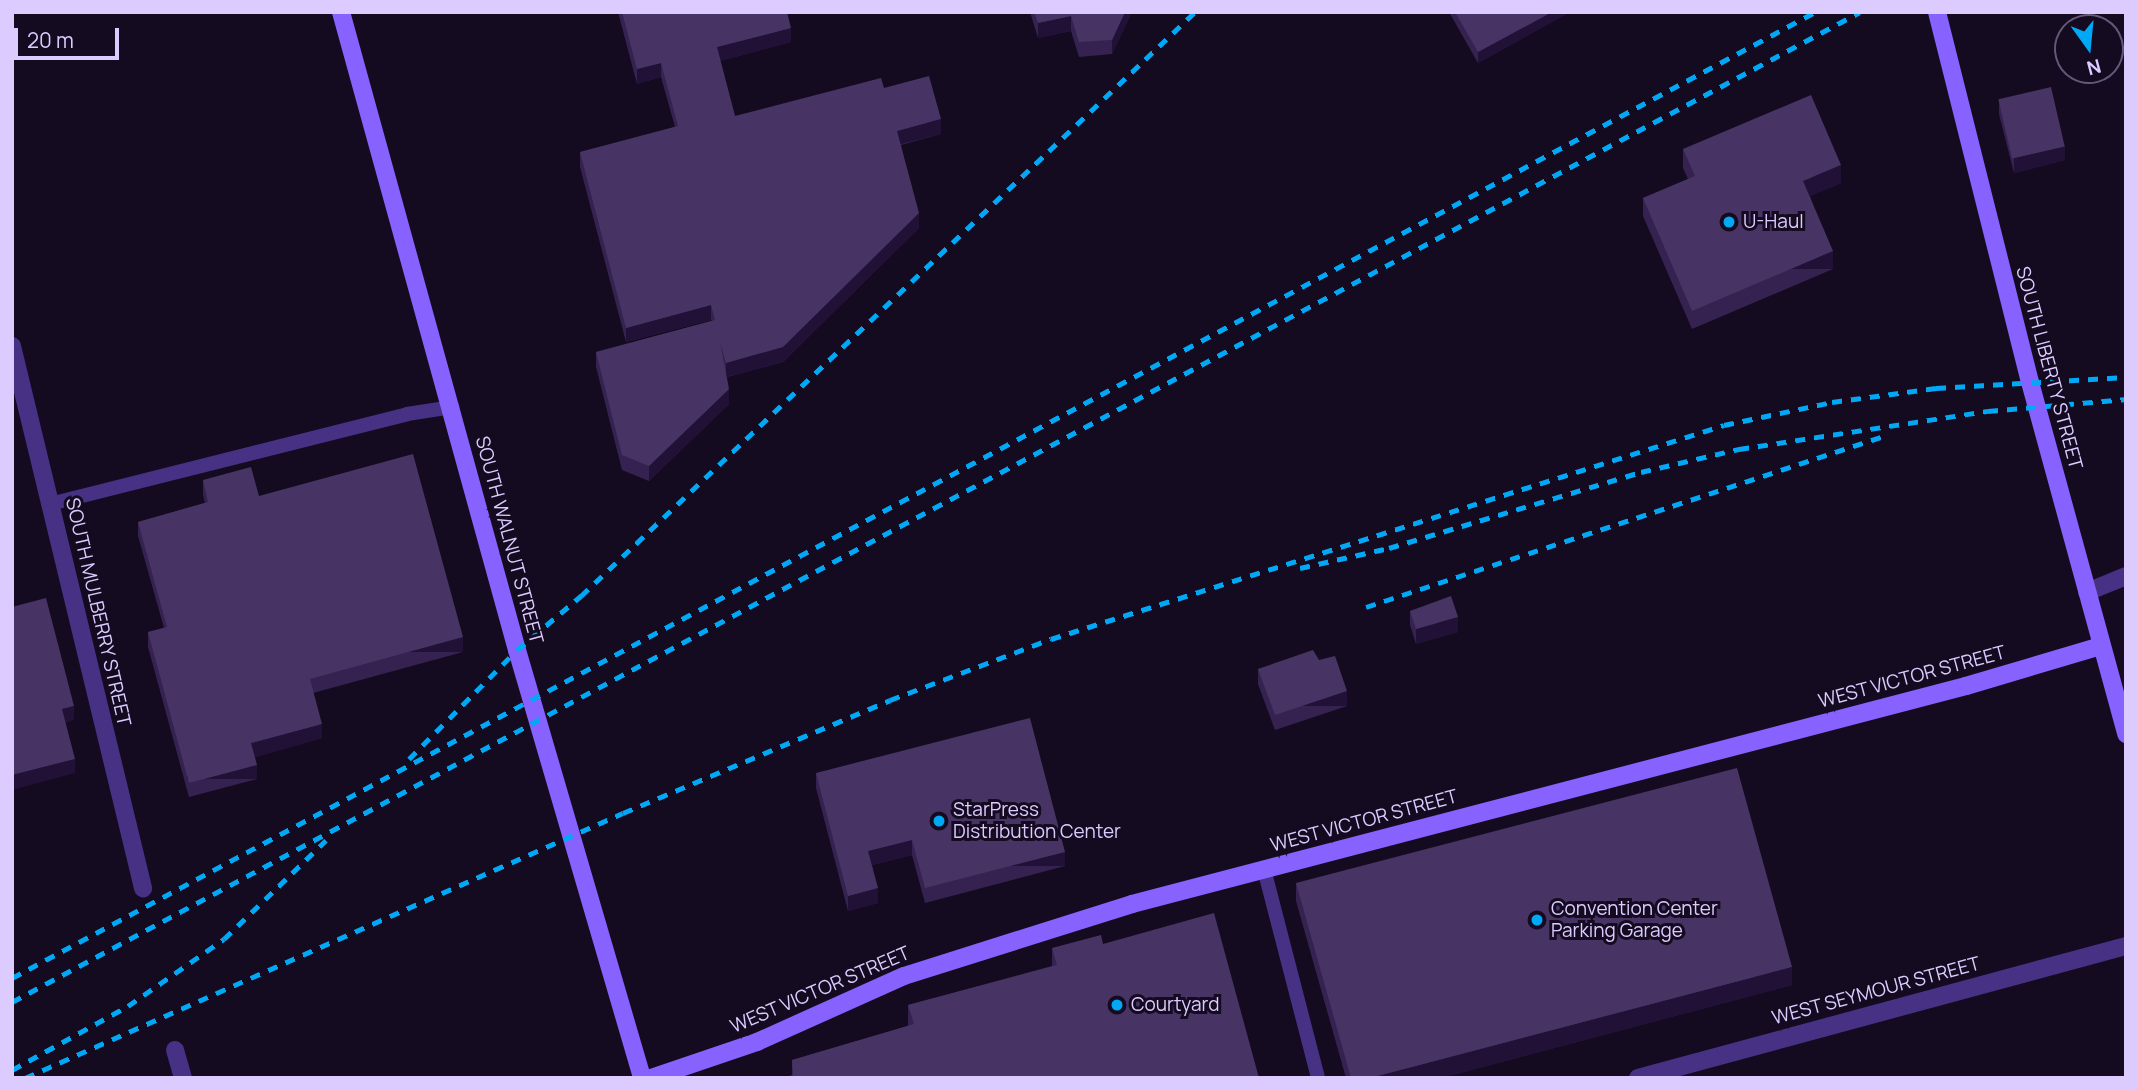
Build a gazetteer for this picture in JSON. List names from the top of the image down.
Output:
{
  "streets": {
    "main road": ["SOUTH LIBERTY STREET", "SOUTH WALNUT STREET", "WEST VICTOR STREET"],
    "street": ["SOUTH MULBERRY STREET", "WEST SEYMOUR STREET"]
  },
  "crossings": [
    ["SOUTH LIBERTY STREET", "WEST VICTOR STREET"]
  ],
  "places": [
    "U-Haul",
    "StarPress Distribution Center",
    "Convention Center Parking Garage",
    "Courtyard"
  ],
  "scale_bar": "20 m",
  "north": "bottom"
}
